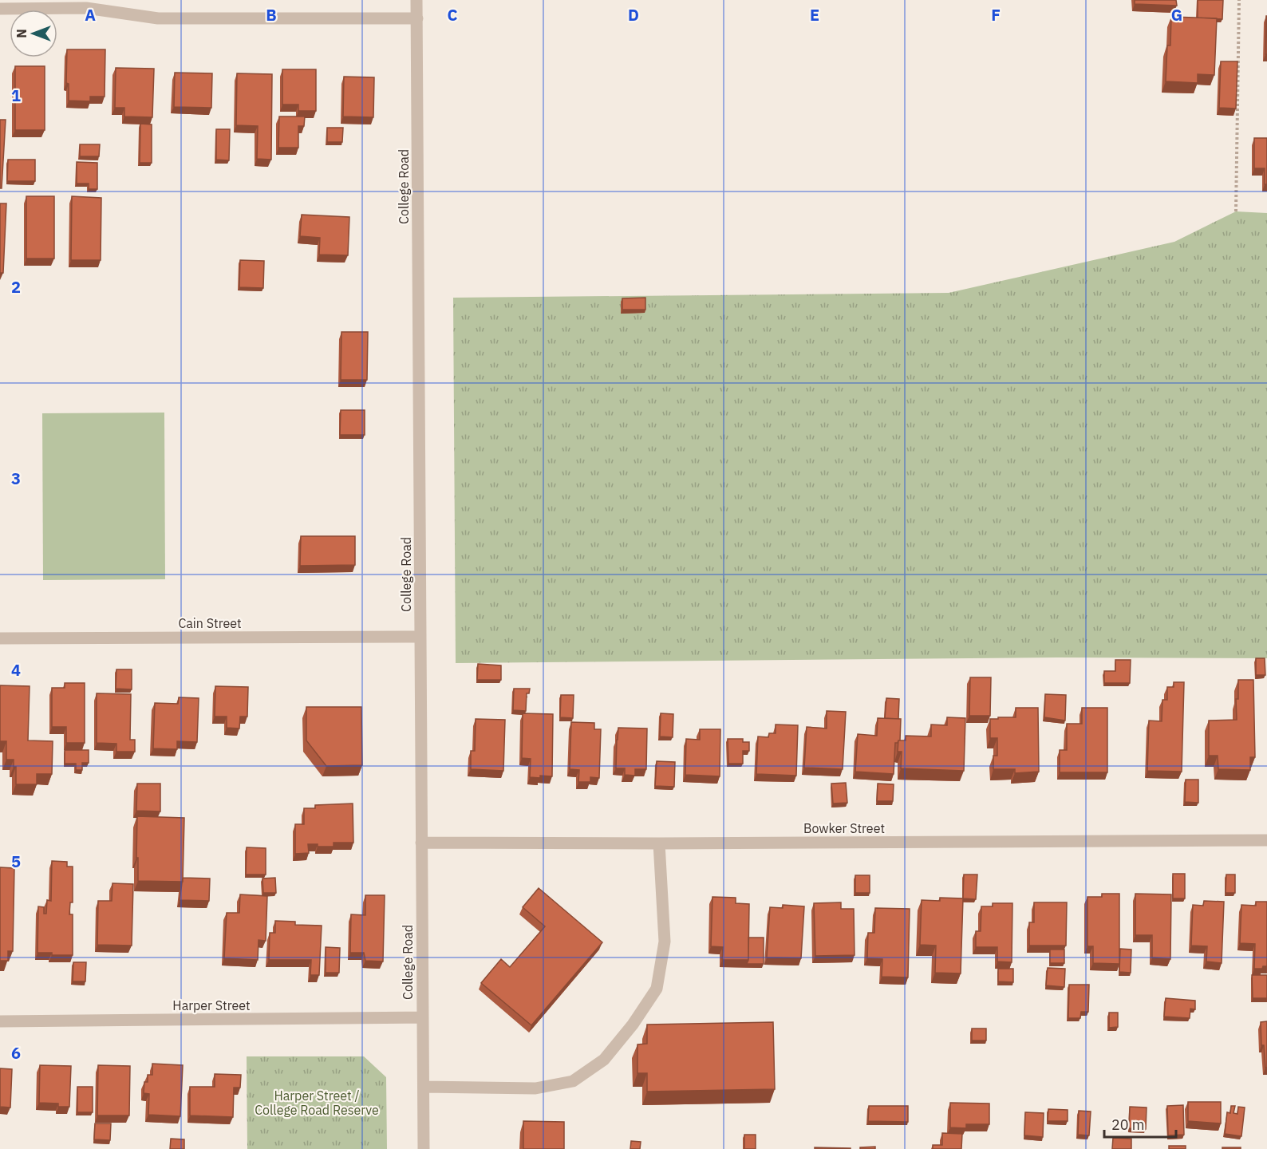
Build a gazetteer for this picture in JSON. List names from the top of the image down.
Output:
{
  "streets": {
    "street": [
      "College Road",
      "Cain Street",
      "Bowker Street",
      "Harper Street"
    ]
  },
  "crossings": [
    ["College Road", "Cain Street"],
    ["College Road", "Bowker Street"],
    ["College Road", "Harper Street"]
  ],
  "parks": ["Harper Street / College Road Reserve"],
  "scale_bar": "20 m",
  "north": "left",
  "grid": {
    "columns": [
      "A",
      "B",
      "C",
      "D",
      "E",
      "F",
      "G"
    ],
    "rows": [
      "1",
      "2",
      "3",
      "4",
      "5",
      "6"
    ]
  }
}
